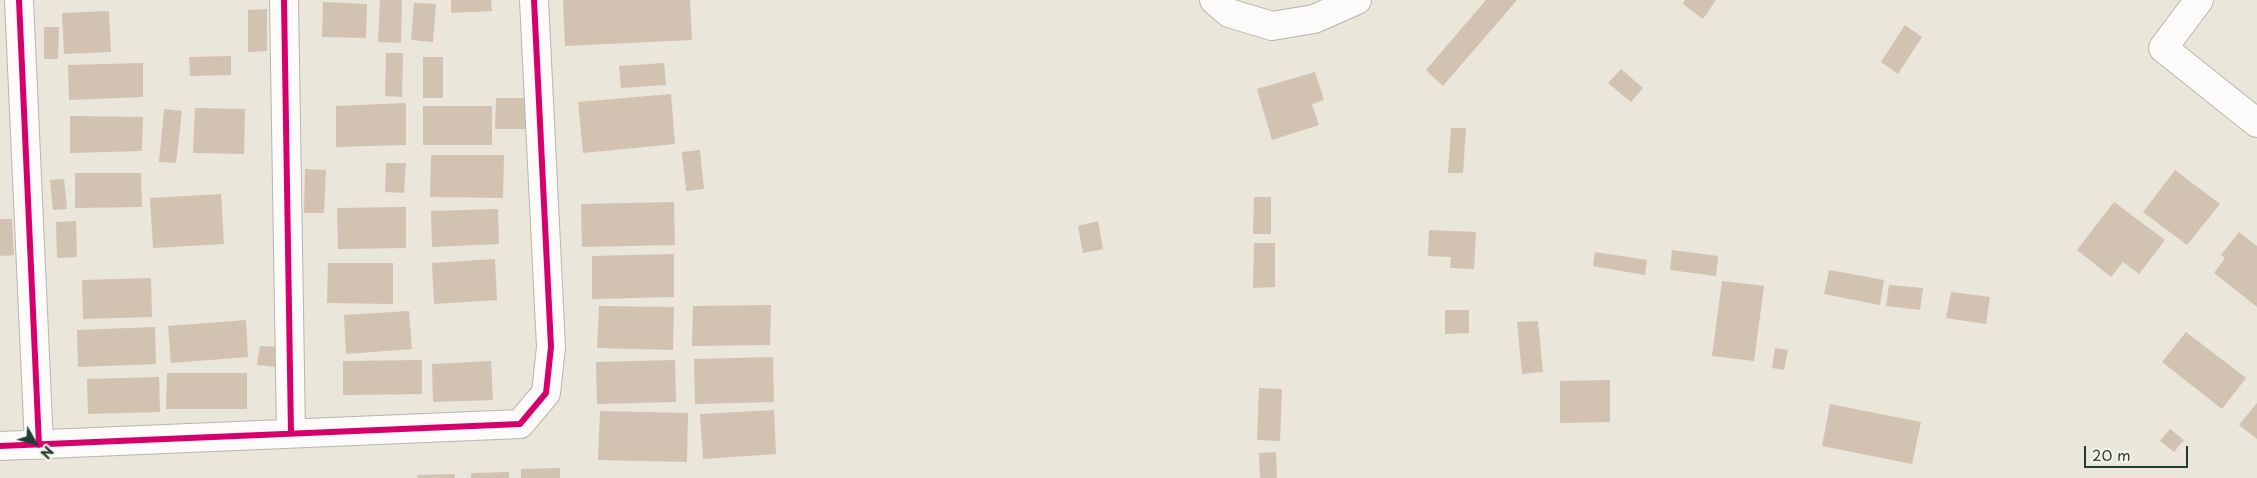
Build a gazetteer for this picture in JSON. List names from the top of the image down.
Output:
{
  "scale_bar": "20 m",
  "north": "bottom right"
}
